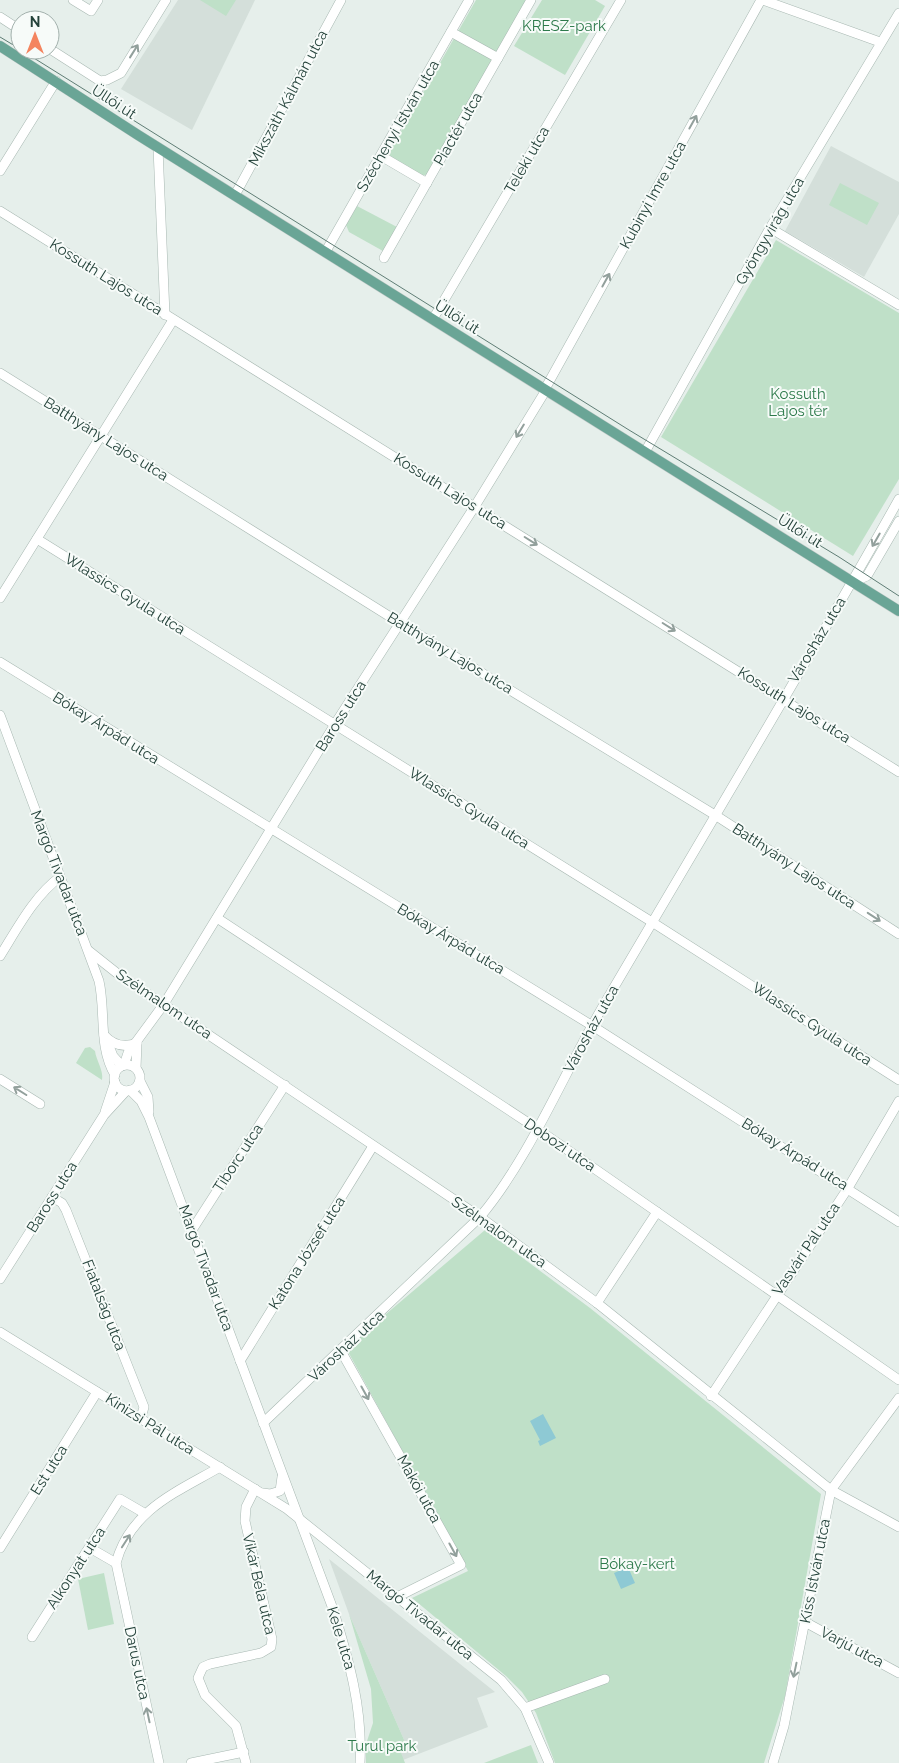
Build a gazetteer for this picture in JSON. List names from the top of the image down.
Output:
{
  "streets": {
    "main road": ["Üllői út"],
    "street": [
      "Mikszáth Kálmán utca",
      "Széchenyi István utca",
      "Piactér utca",
      "Teleki utca",
      "Kubinyi Imre utca",
      "Gyöngyvirág utca",
      "Kossuth Lajos utca",
      "Batthyány Lajos utca",
      "Wlassics Gyula utca",
      "Városház utca",
      "Baross utca",
      "Bókay Árpád utca",
      "Margó Tivadar utca",
      "Szélmalom utca",
      "Dobozi utca",
      "Tiborc utca",
      "Vasvári Pál utca",
      "Katona József utca",
      "Fiatalság utca",
      "Kinizsi Pál utca",
      "Est utca",
      "Makói utca",
      "Alkonyat utca",
      "Kiss István utca",
      "Vikár Béla utca",
      "Kele utca",
      "Varjú utca",
      "Darus utca"
    ]
  },
  "crossings": [
    ["Mikszáth Kálmán utca", "Üllői út"],
    ["Üllői út", "Széchenyi István utca"],
    ["Üllői út", "Teleki utca"],
    ["Üllői út", "Kubinyi Imre utca"],
    ["Üllői út", "Gyöngyvirág utca"],
    ["Üllői út", "Városház utca"],
    ["Üllői út", "Baross utca"],
    ["Kubinyi Imre utca", "Baross utca"],
    ["Kossuth Lajos utca", "Városház utca"],
    ["Kossuth Lajos utca", "Baross utca"],
    ["Batthyány Lajos utca", "Városház utca"],
    ["Batthyány Lajos utca", "Baross utca"],
    ["Wlassics Gyula utca", "Városház utca"],
    ["Wlassics Gyula utca", "Baross utca"],
    ["Városház utca", "Bókay Árpád utca"],
    ["Városház utca", "Margó Tivadar utca"],
    ["Városház utca", "Szélmalom utca"],
    ["Városház utca", "Dobozi utca"],
    ["Városház utca", "Makói utca"],
    ["Baross utca", "Bókay Árpád utca"],
    ["Baross utca", "Margó Tivadar utca"],
    ["Baross utca", "Szélmalom utca"],
    ["Baross utca", "Dobozi utca"],
    ["Baross utca", "Fiatalság utca"],
    ["Bókay Árpád utca", "Vasvári Pál utca"],
    ["Margó Tivadar utca", "Szélmalom utca"],
    ["Margó Tivadar utca", "Tiborc utca"],
    ["Margó Tivadar utca", "Katona József utca"],
    ["Margó Tivadar utca", "Kinizsi Pál utca"],
    ["Margó Tivadar utca", "Makói utca"],
    ["Margó Tivadar utca", "Kele utca"],
    ["Szélmalom utca", "Tiborc utca"],
    ["Szélmalom utca", "Vasvári Pál utca"],
    ["Szélmalom utca", "Katona József utca"],
    ["Szélmalom utca", "Kiss István utca"],
    ["Dobozi utca", "Vasvári Pál utca"],
    ["Fiatalság utca", "Kinizsi Pál utca"],
    ["Kinizsi Pál utca", "Est utca"],
    ["Kinizsi Pál utca", "Vikár Béla utca"],
    ["Kinizsi Pál utca", "Kele utca"],
    ["Kiss István utca", "Varjú utca"]
  ],
  "one_way": ["Kubinyi Imre utca", "Kiss István utca", "Darus utca"],
  "parks": [
    "KRESZ-park",
    "Kossuth Lajos tér",
    "Bókay-kert",
    "Turul park"
  ],
  "north": "top"
}
